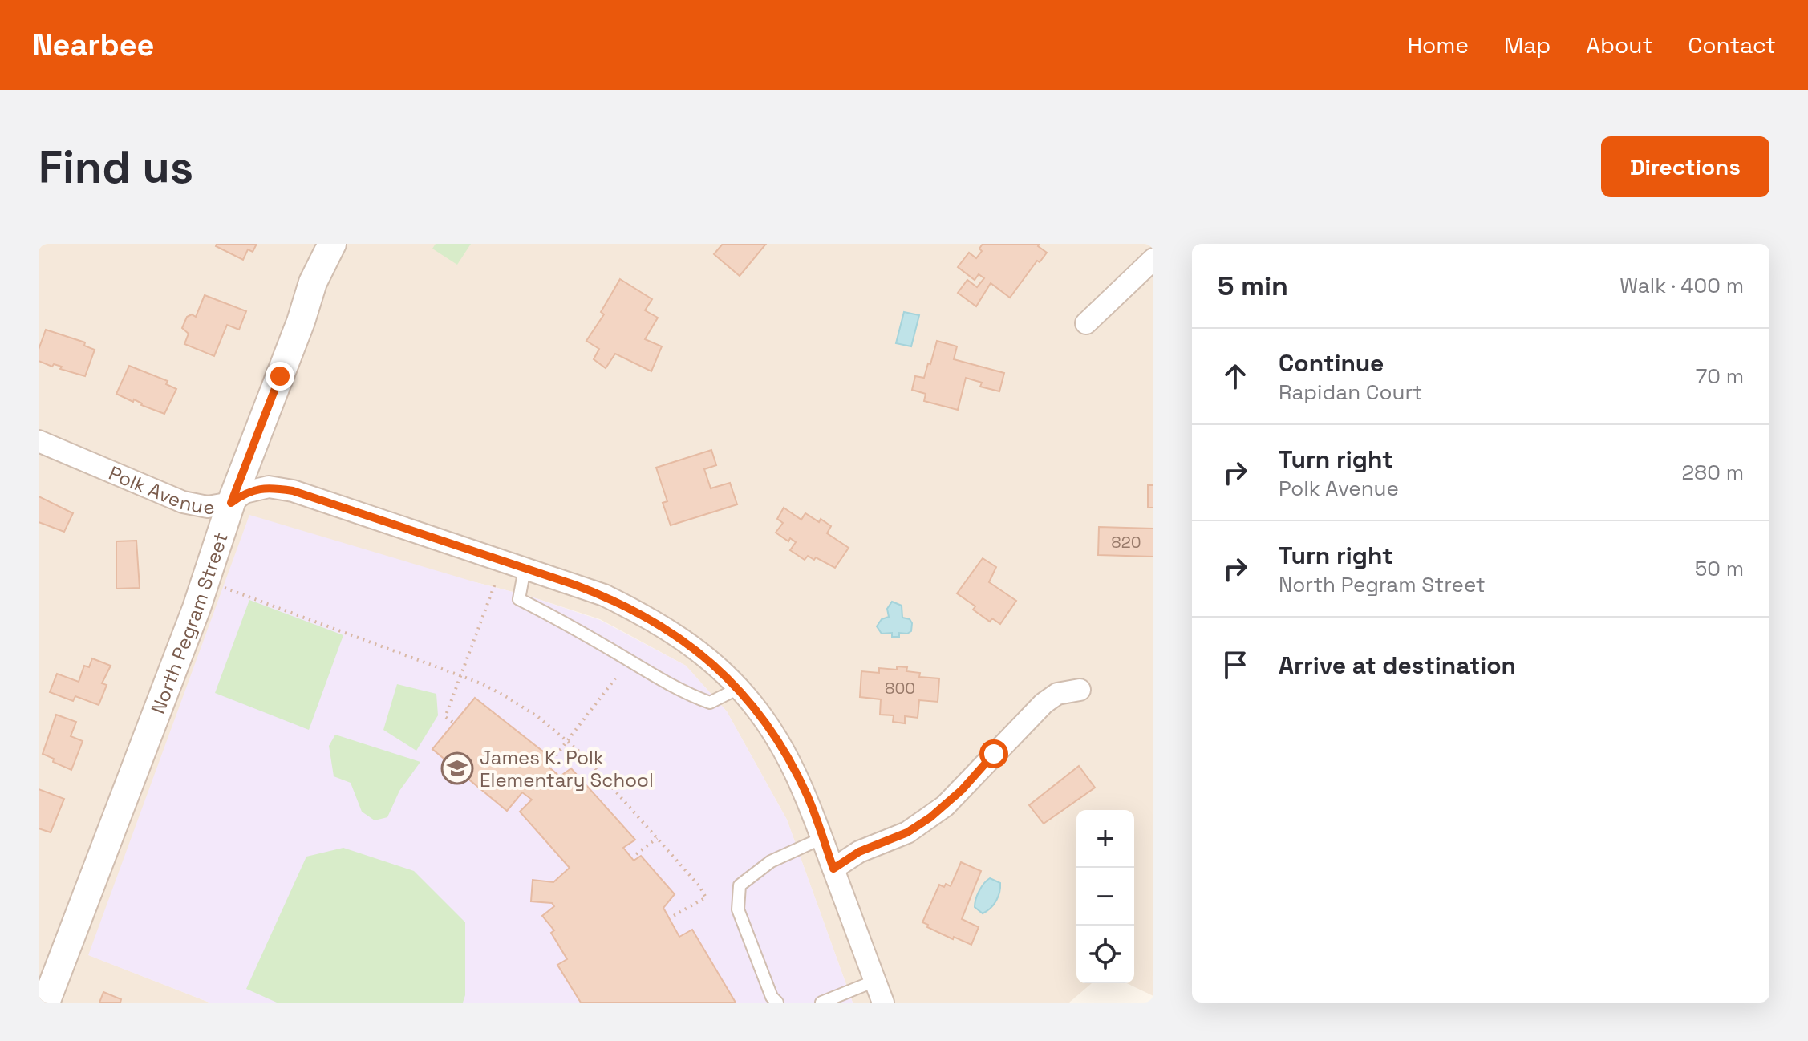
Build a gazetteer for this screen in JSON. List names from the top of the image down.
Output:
{
  "streets": {
    "street": ["Polk Avenue", "North Pegram Street"]
  },
  "crossings": [
    ["Polk Avenue", "North Pegram Street"]
  ],
  "places": {
    "school or university": ["James K. Polk Elementary School"]
  },
  "house_numbers": ["820", "800"],
  "page": {
    "header": "Nearbee",
    "nav": [
      "Home",
      "Map",
      "About",
      "Contact"
    ],
    "buttons": "Directions",
    "title": "Find us",
    "heading": ["5 min", "Walk · 400 m"],
    "list": [
      ["Continue", "Rapidan Court", "70 m"],
      ["Turn right", "Polk Avenue", "280 m"],
      ["Turn right", "North Pegram Street", "50 m"],
      "Arrive at destination"
    ],
    "map_buttons": ["+", "−"]
  }
}
